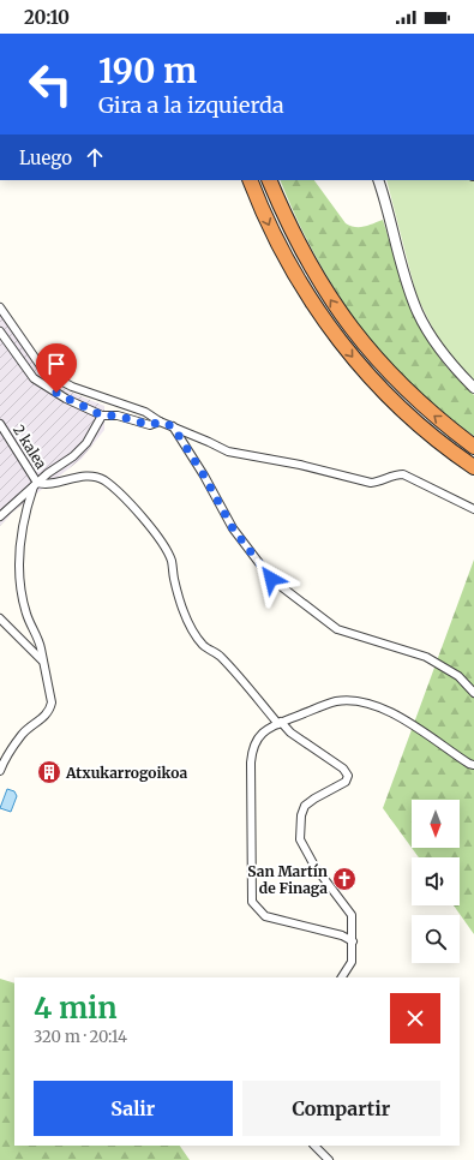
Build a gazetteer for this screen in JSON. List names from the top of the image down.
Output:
{
  "streets": {
    "street": ["2 kalea"]
  },
  "places": {
    "building": ["Atxukarrogoikoa"],
    "church": ["San Martín de Finaga"]
  },
  "north": "bottom",
  "page": {
    "status": "20:10",
    "turn": ["190 m", "Gira a la izquierda"],
    "then": "Luego",
    "heading": ["4 min", "320 m · 20:14"],
    "buttons": ["Salir", "Compartir"]
  }
}
